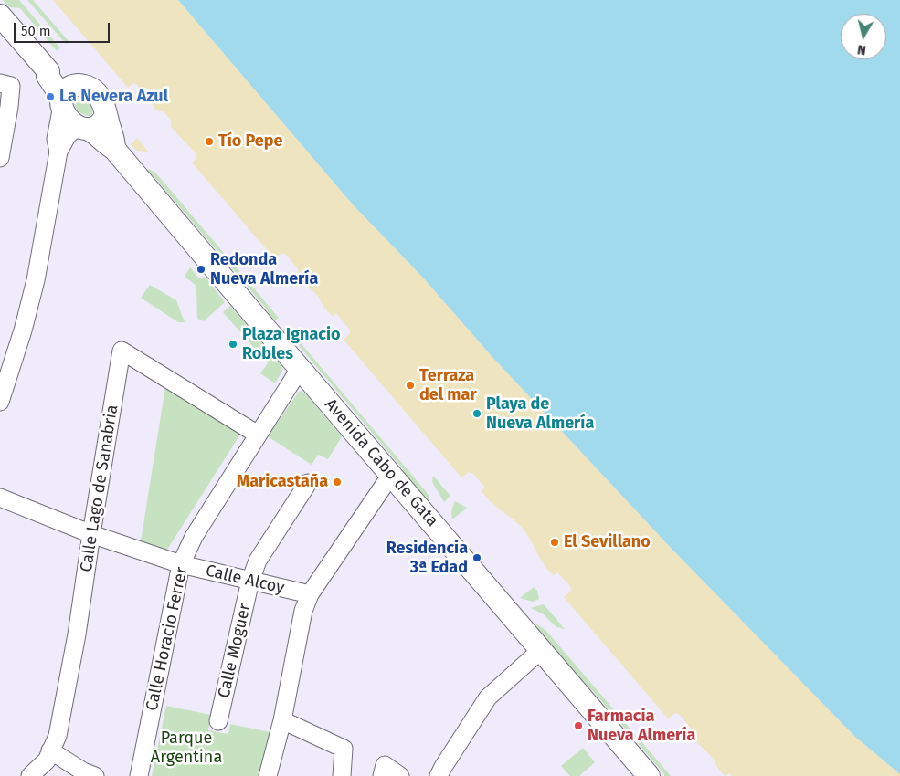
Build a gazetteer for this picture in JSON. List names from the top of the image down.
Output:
{
  "streets": {
    "main road": ["Avenida Cabo de Gata"],
    "street": [
      "Calle Lago de Sanabria",
      "Calle Alcoy",
      "Calle Horacio Ferrer",
      "Calle Moguer"
    ]
  },
  "crossings": [
    ["Avenida Cabo de Gata", "Calle Horacio Ferrer"],
    ["Calle Lago de Sanabria", "Calle Alcoy"],
    ["Calle Lago de Sanabria", "Calle Horacio Ferrer"],
    ["Calle Alcoy", "Calle Horacio Ferrer"],
    ["Calle Alcoy", "Calle Moguer"]
  ],
  "parks": ["Parque Argentina"],
  "places": [
    "La Nevera Azul",
    "Tío Pepe",
    "Redonda Nueva Almería",
    "Plaza Ignacio Robles",
    "Terraza del mar",
    "Playa de Nueva Almería",
    "Maricastaña",
    "El Sevillano",
    "Residencia 3ª Edad",
    "Farmacia Nueva Almería"
  ],
  "scale_bar": "50 m",
  "north": "bottom"
}
